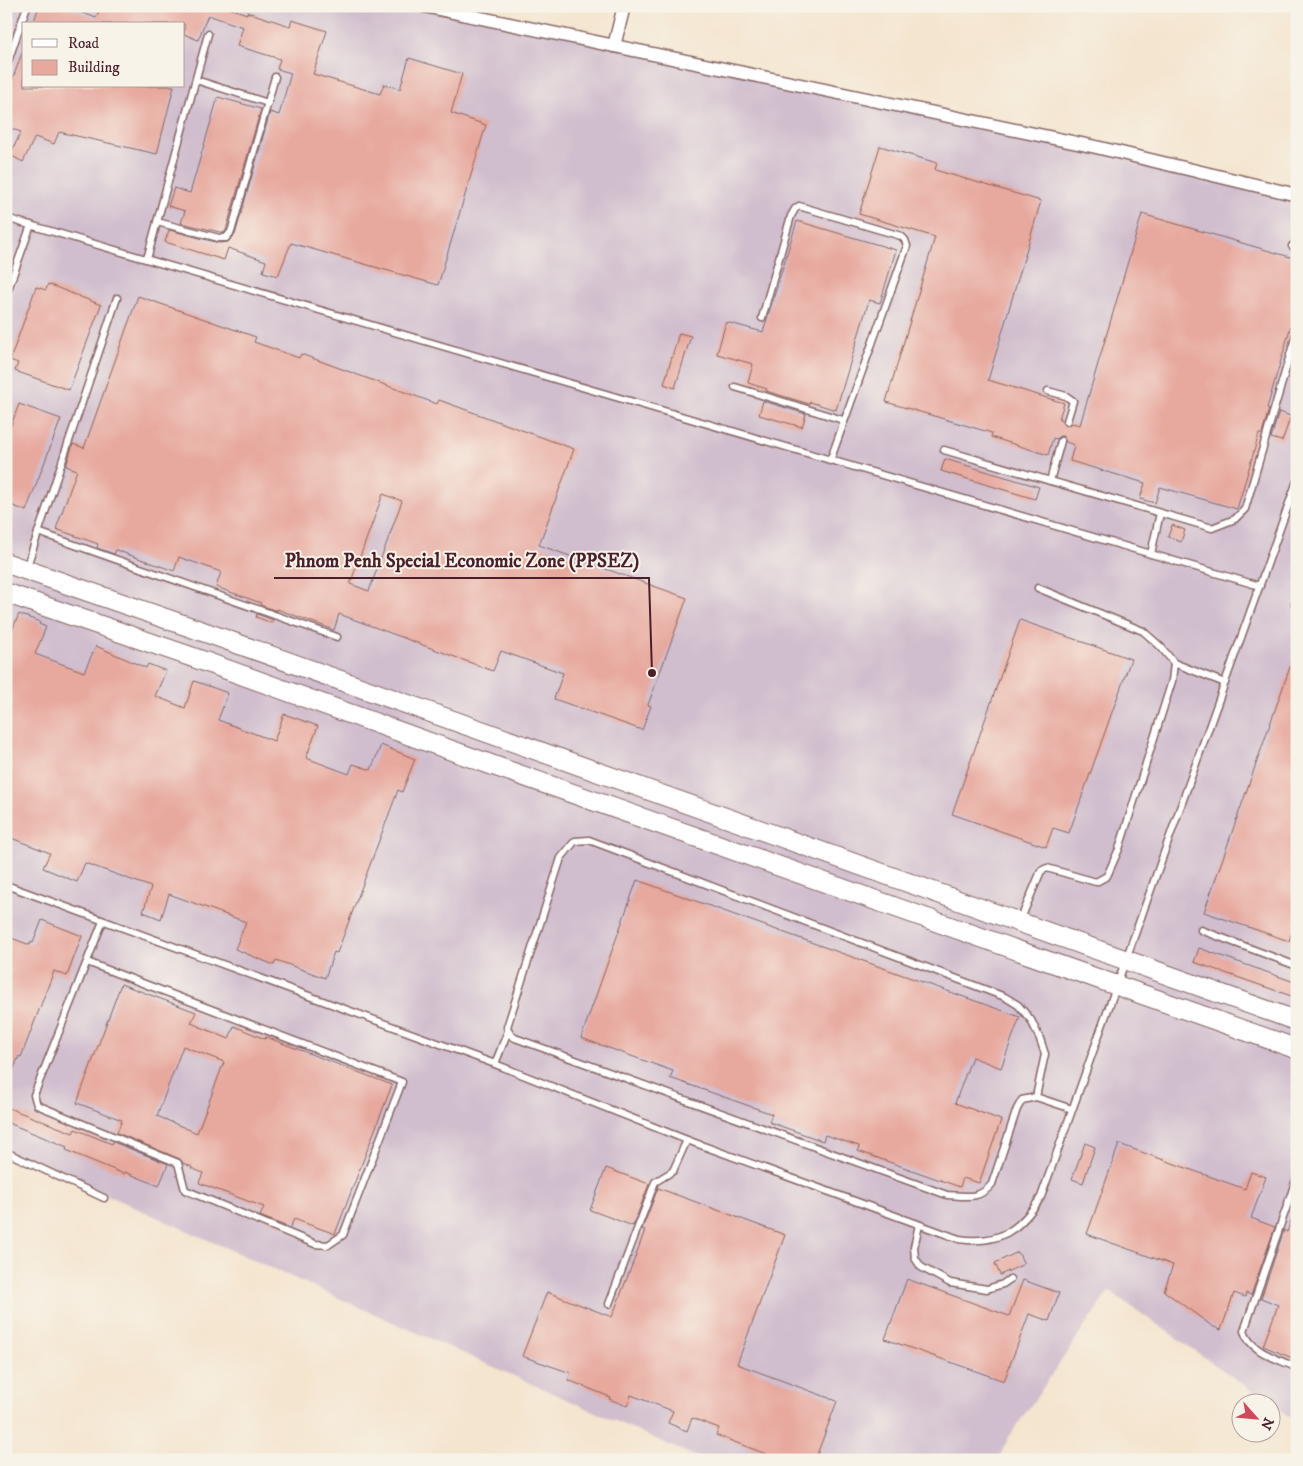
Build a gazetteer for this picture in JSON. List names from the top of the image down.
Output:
{
  "places": ["Phnom Penh Special Economic Zone (PPSEZ)"],
  "legend": ["Road", "Building"],
  "north": "bottom right"
}
